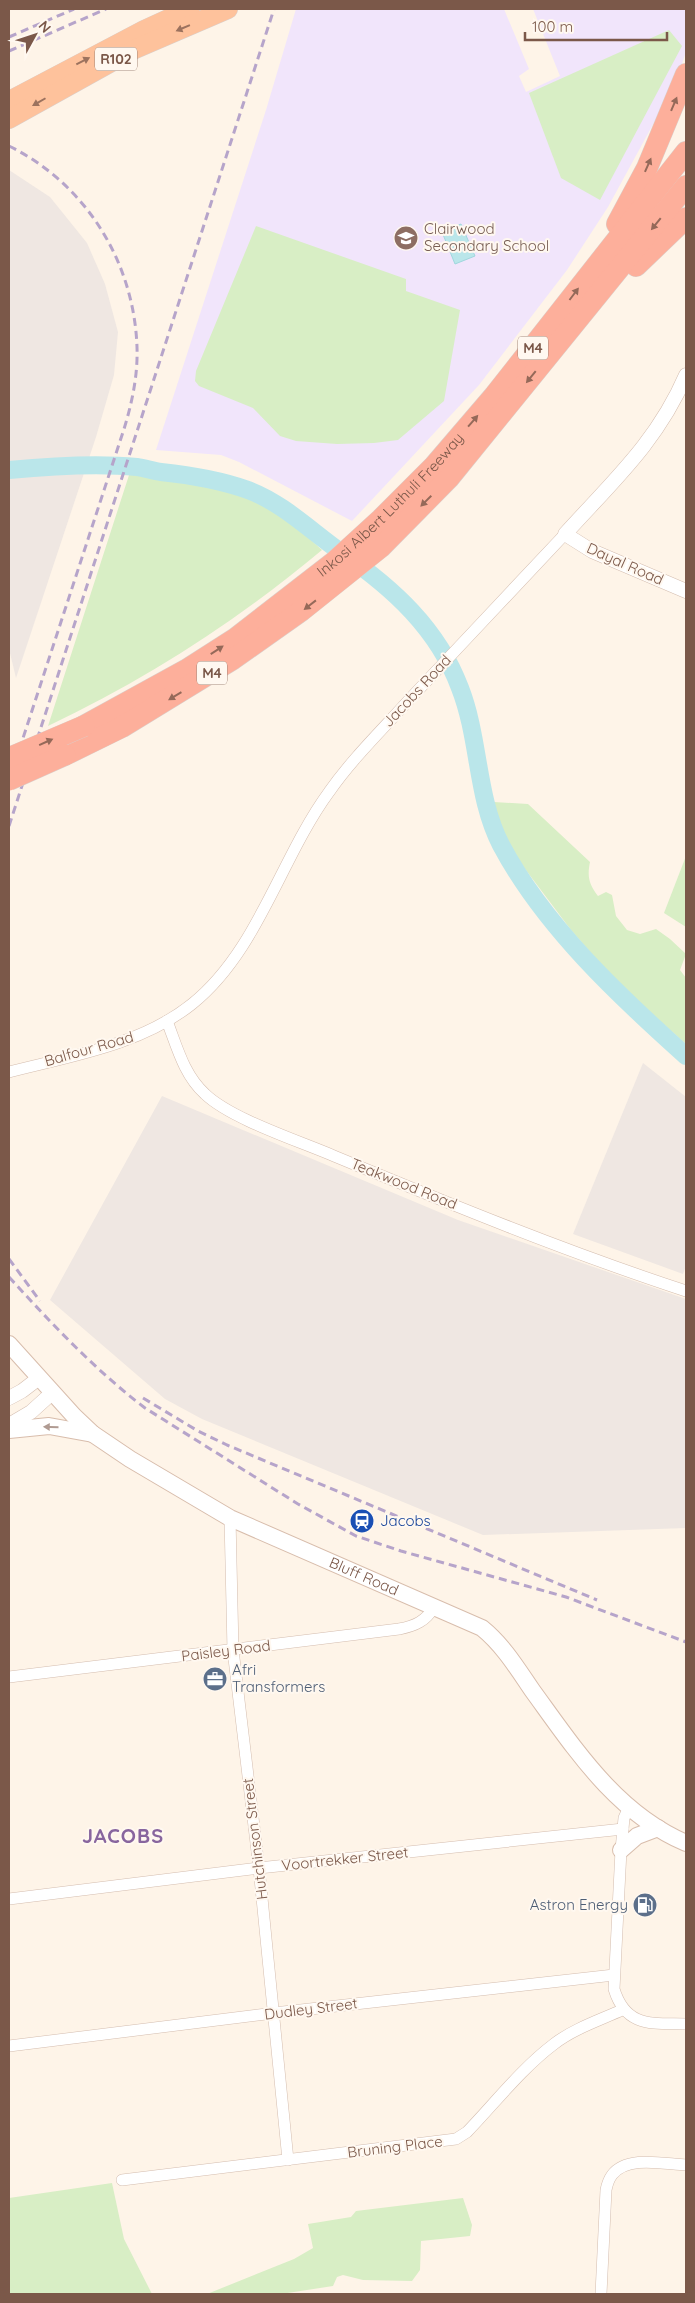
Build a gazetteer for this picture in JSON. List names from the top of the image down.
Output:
{
  "streets": {
    "highway": ["R102", "M4", "Inkosi Albert Luthuli Freeway"],
    "main road": ["Bluff Road"],
    "street": [
      "Dayal Road",
      "Jacobs Road",
      "Balfour Road",
      "Teakwood Road",
      "Paisley Road",
      "Hutchinson Street",
      "Voortrekker Street",
      "Dudley Street",
      "Bruning Place"
    ]
  },
  "crossings": [
    ["Dayal Road", "Jacobs Road"],
    ["Jacobs Road", "Balfour Road"],
    ["Jacobs Road", "Teakwood Road"],
    ["Balfour Road", "Teakwood Road"],
    ["Bluff Road", "Paisley Road"],
    ["Bluff Road", "Hutchinson Street"],
    ["Paisley Road", "Hutchinson Street"],
    ["Hutchinson Street", "Voortrekker Street"],
    ["Hutchinson Street", "Dudley Street"],
    ["Hutchinson Street", "Bruning Place"]
  ],
  "districts": ["JACOBS"],
  "places": {
    "school or university": ["Clairwood Secondary School"],
    "station": ["Jacobs"],
    "office": ["Afri Transformers"],
    "fuel station": ["Astron Energy"]
  },
  "scale_bar": "100 m",
  "north": "top right"
}
